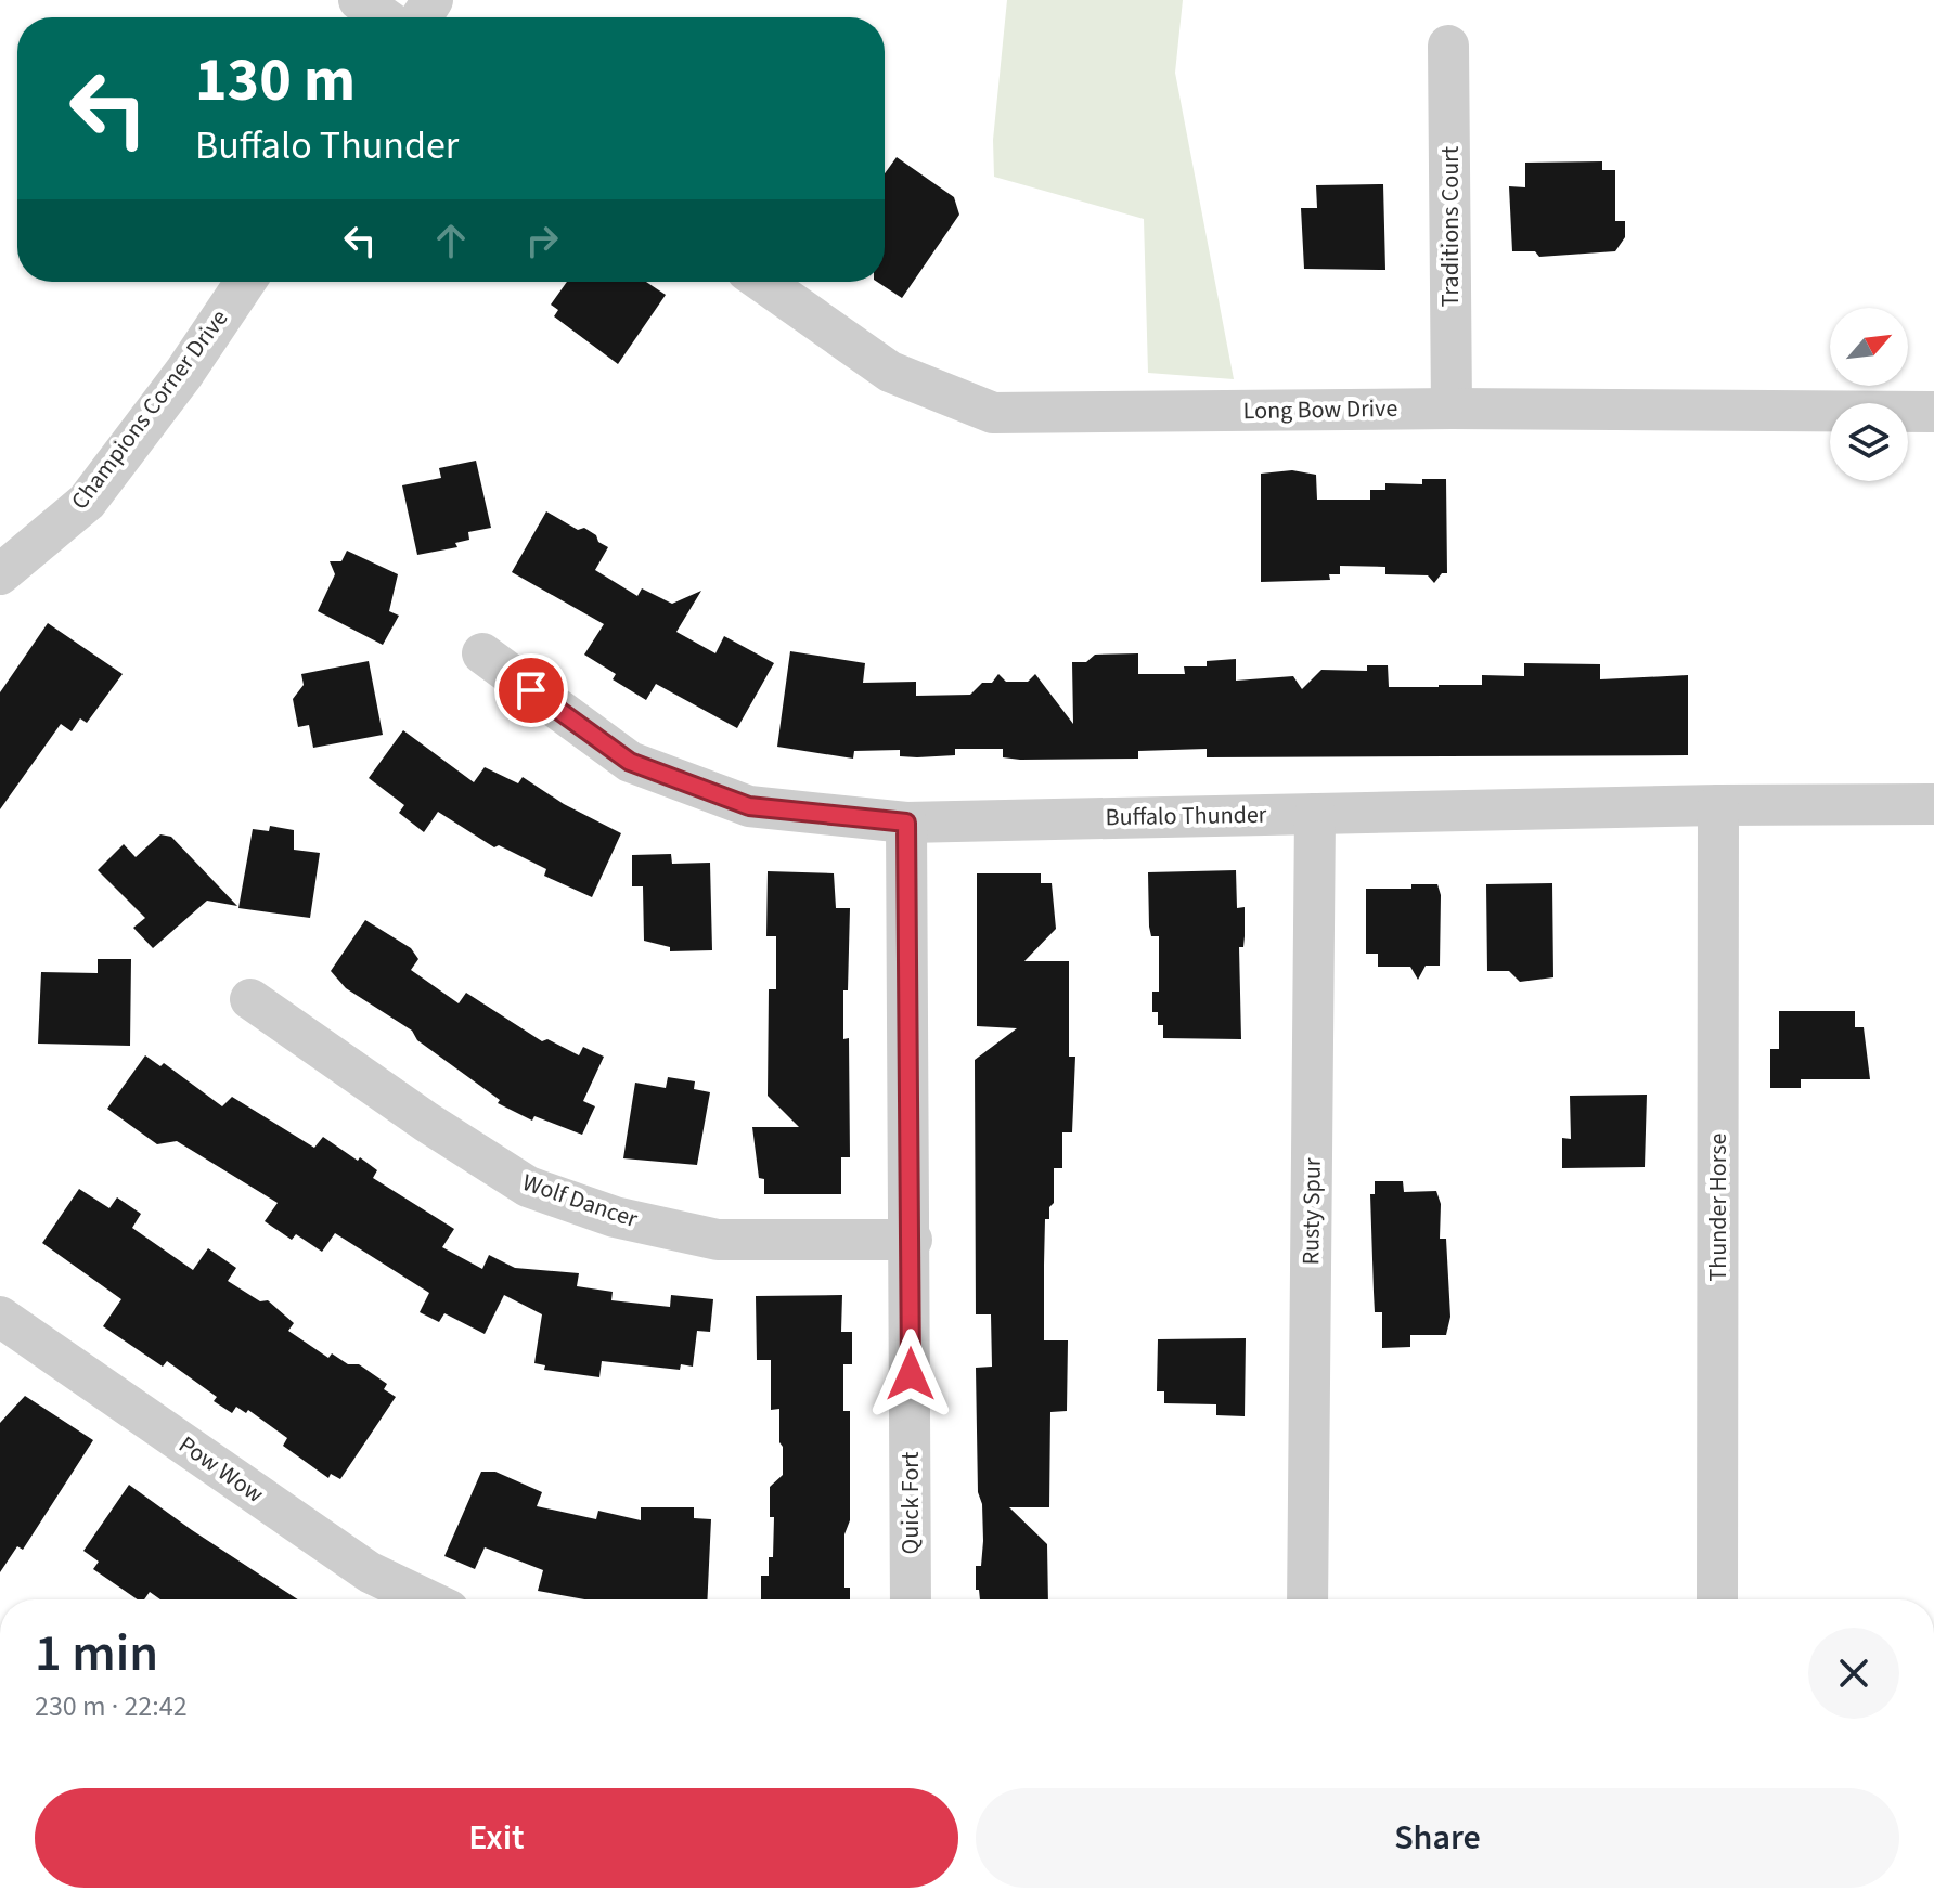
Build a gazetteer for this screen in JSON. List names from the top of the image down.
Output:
{
  "streets": {
    "street": [
      "Traditions Court",
      "Champions Corner Drive",
      "Long Bow Drive",
      "Buffalo Thunder",
      "Wolf Dancer",
      "Thunder Horse",
      "Rusty Spur",
      "Pow Wow",
      "Quick Fort"
    ]
  },
  "crossings": [
    ["Traditions Court", "Long Bow Drive"],
    ["Buffalo Thunder", "Thunder Horse"],
    ["Buffalo Thunder", "Rusty Spur"],
    ["Buffalo Thunder", "Quick Fort"],
    ["Wolf Dancer", "Quick Fort"]
  ],
  "north": "top right",
  "page": {
    "turn": ["130 m", "Buffalo Thunder"],
    "heading": ["1 min", "230 m · 22:42"],
    "buttons": ["Exit", "Share"]
  }
}
